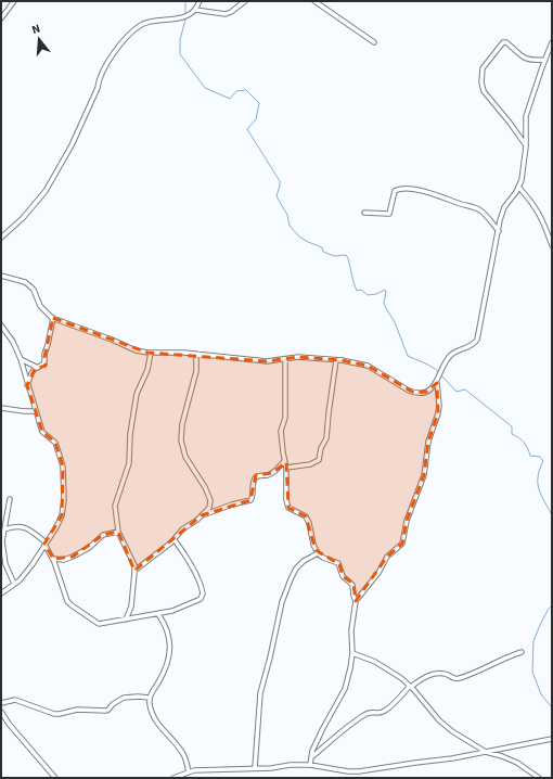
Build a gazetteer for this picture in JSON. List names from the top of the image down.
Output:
{
  "north": "top"
}
